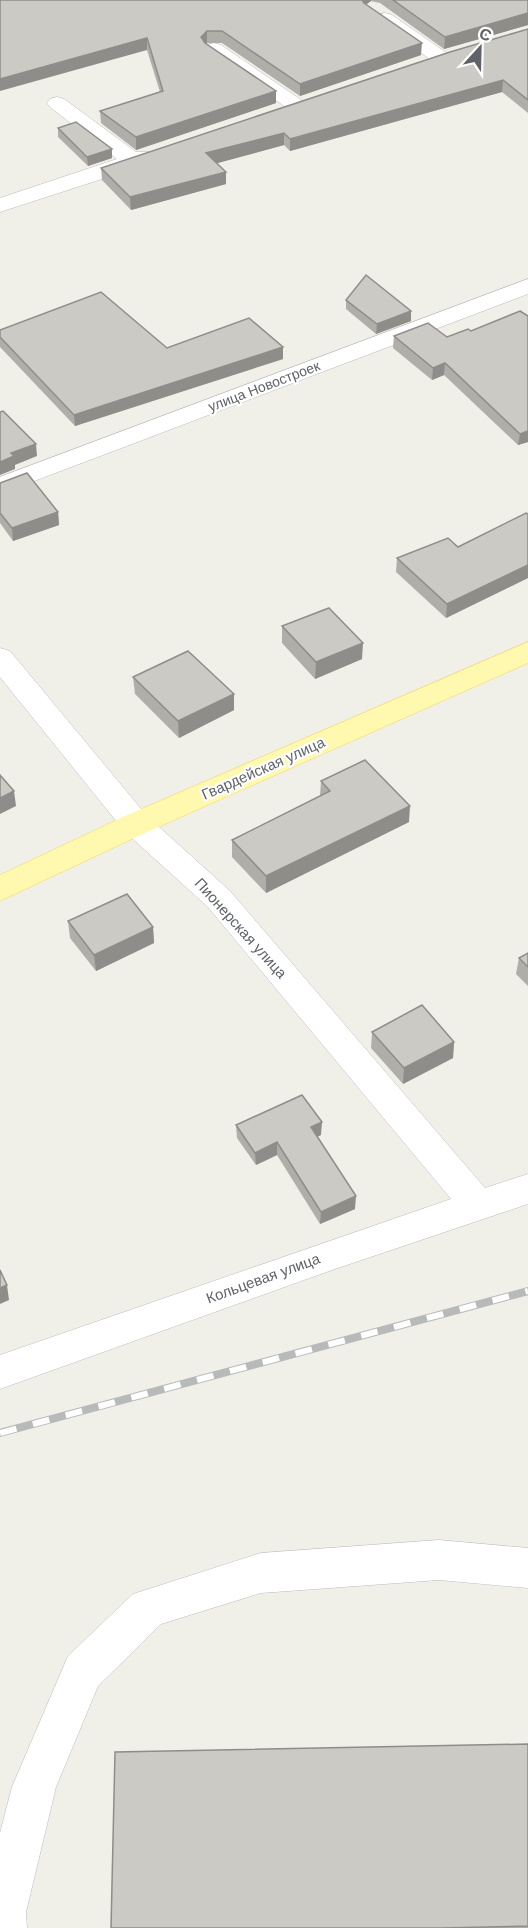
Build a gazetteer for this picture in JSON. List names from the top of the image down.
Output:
{
  "streets": {
    "main road": ["Гвардейская улица"],
    "street": ["улица Новостроек", "Пионерская улица", "Кольцевая улица"]
  },
  "crossings": [
    ["Гвардейская улица", "Пионерская улица"],
    ["Пионерская улица", "Кольцевая улица"]
  ],
  "north": "top"
}
